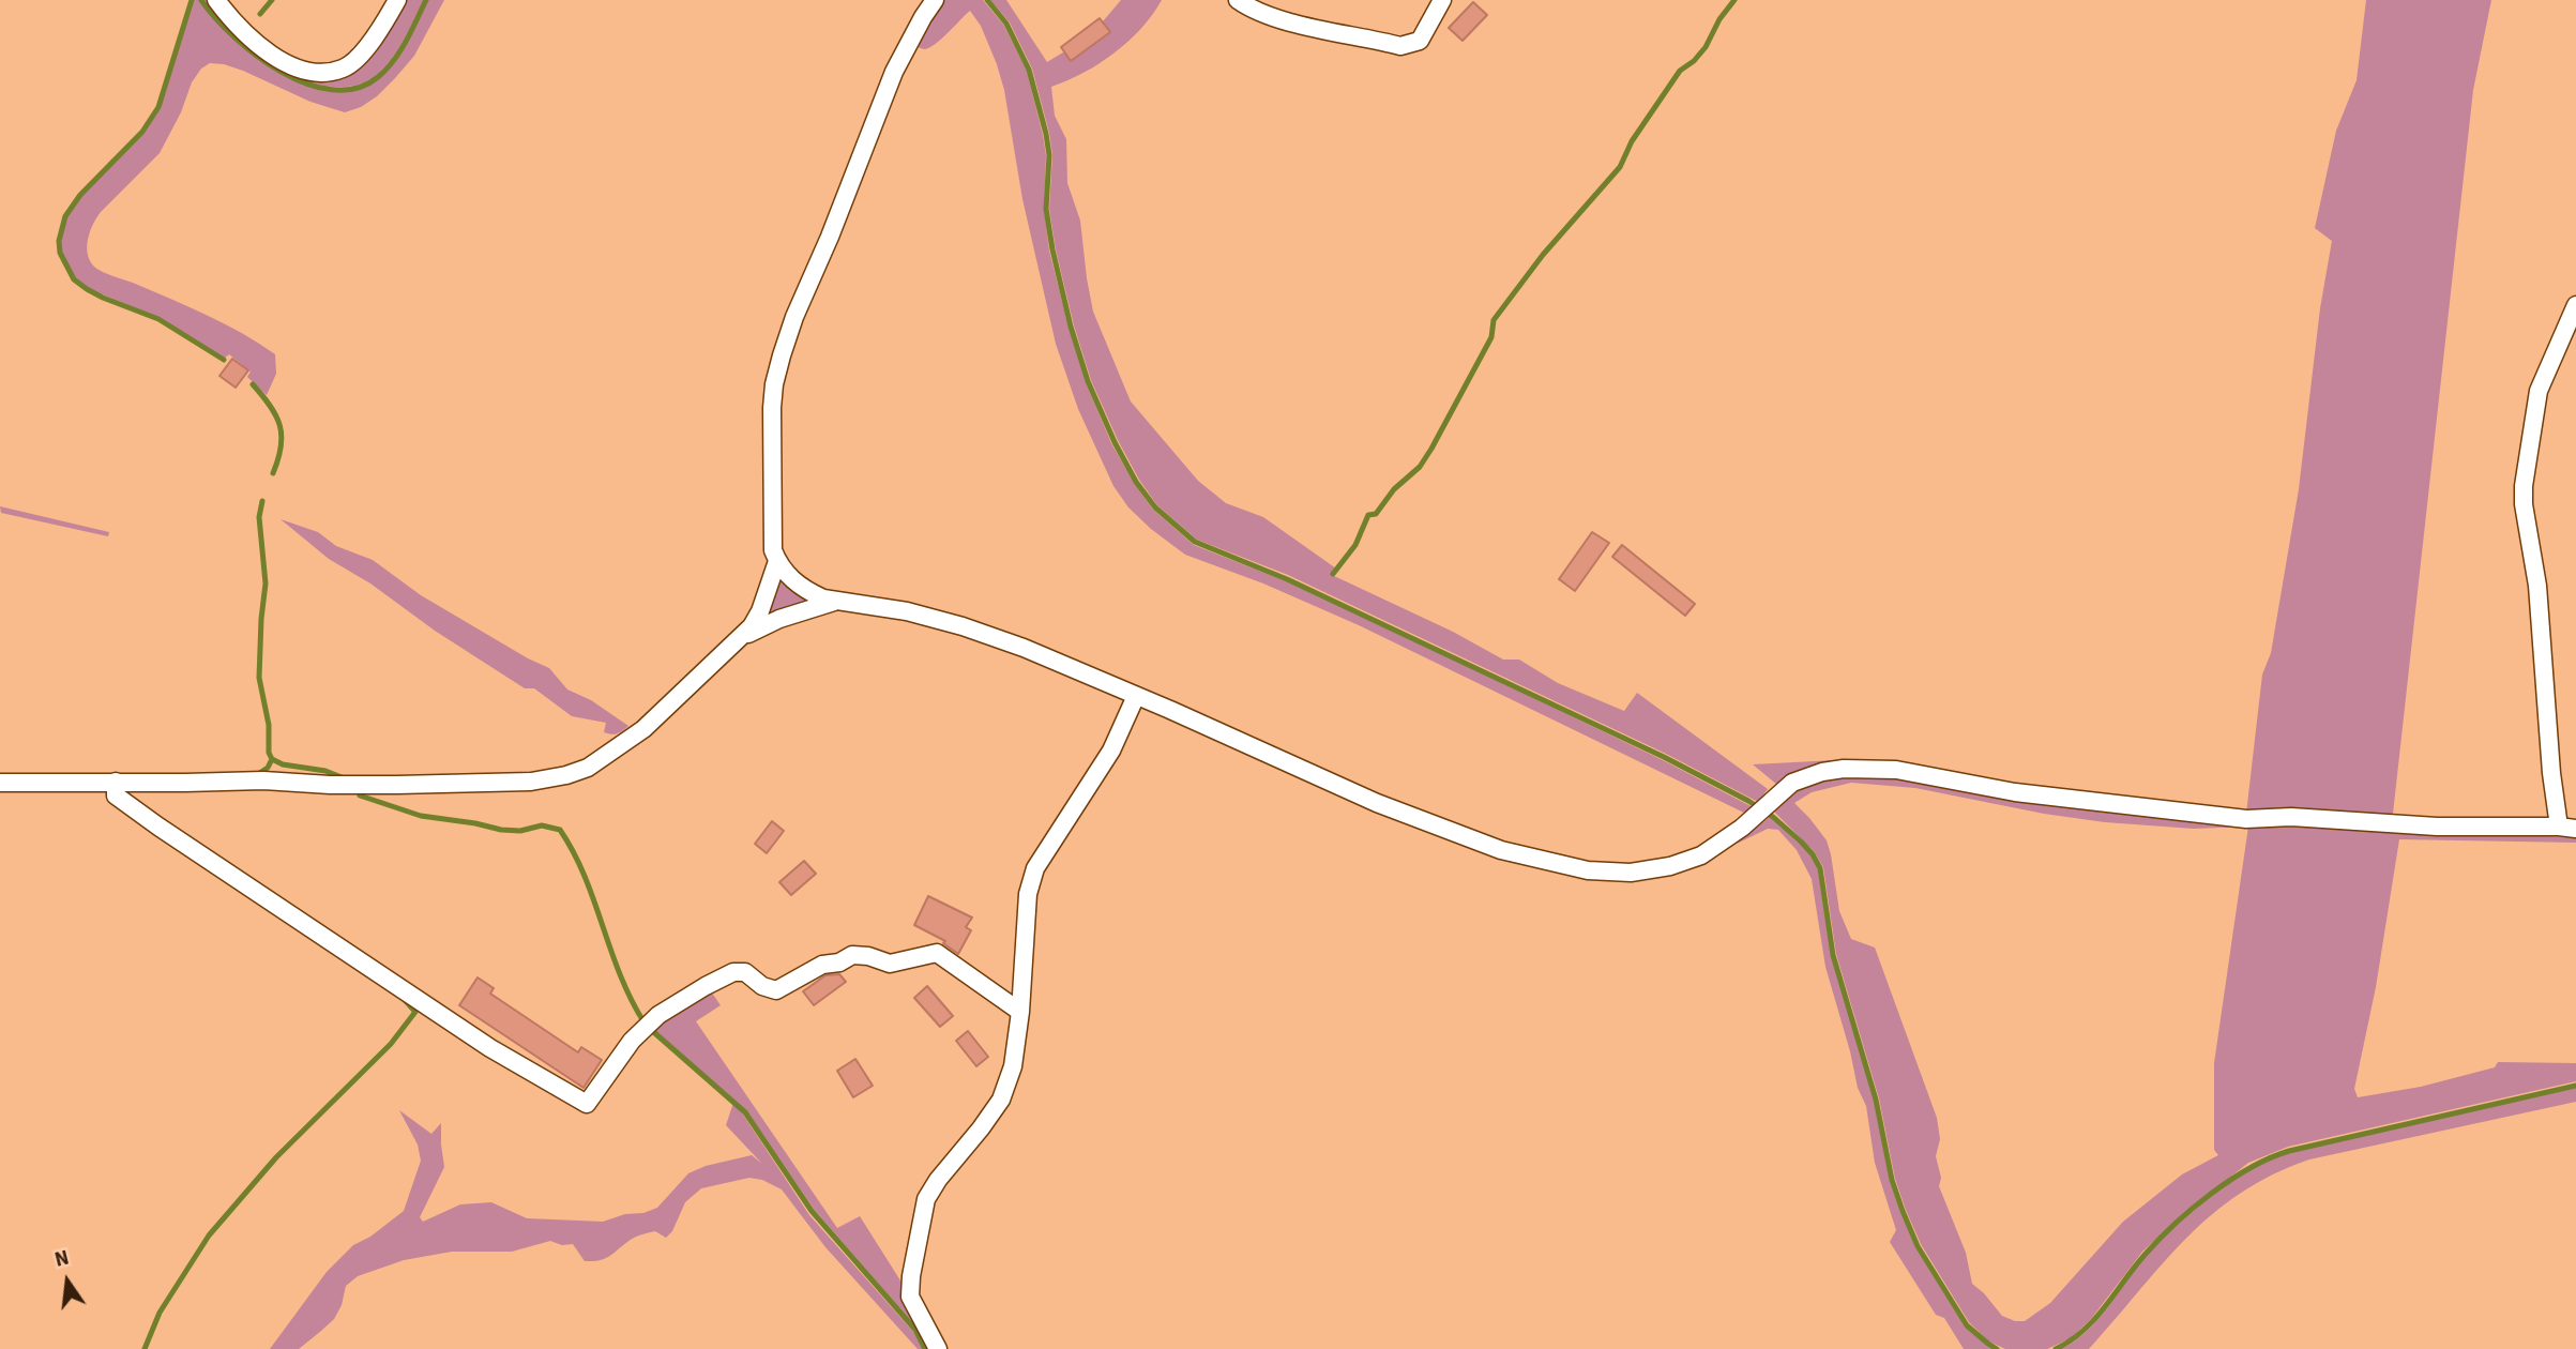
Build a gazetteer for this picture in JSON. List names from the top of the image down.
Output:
{
  "north": "top"
}
